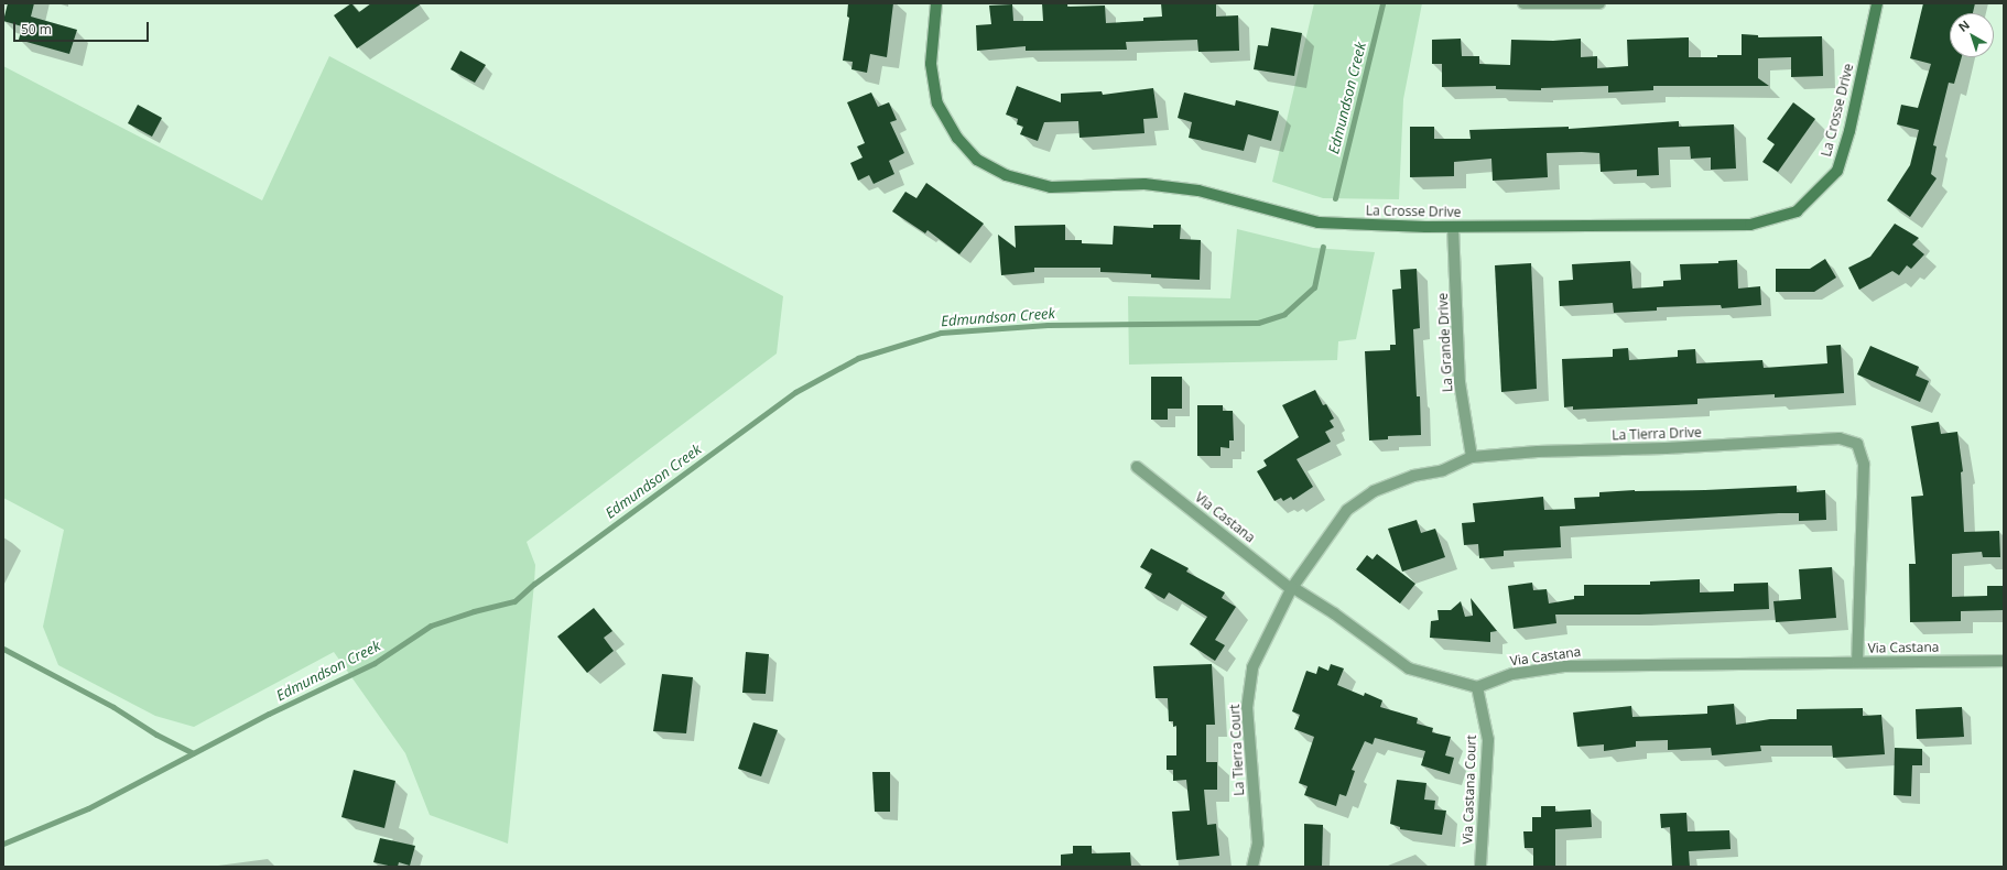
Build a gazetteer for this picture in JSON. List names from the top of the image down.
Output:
{
  "streets": {
    "street": [
      "La Crosse Drive",
      "La Grande Drive",
      "La Tierra Drive",
      "Via Castana",
      "La Tierra Court",
      "Via Castana Court"
    ]
  },
  "crossings": [
    ["La Crosse Drive", "La Grande Drive"],
    ["La Grande Drive", "La Tierra Drive"],
    ["La Tierra Drive", "Via Castana"],
    ["La Tierra Drive", "La Tierra Court"],
    ["Via Castana", "La Tierra Court"],
    ["Via Castana", "Via Castana Court"]
  ],
  "water": ["Edmundson Creek"],
  "scale_bar": "50 m",
  "north": "top left"
}
